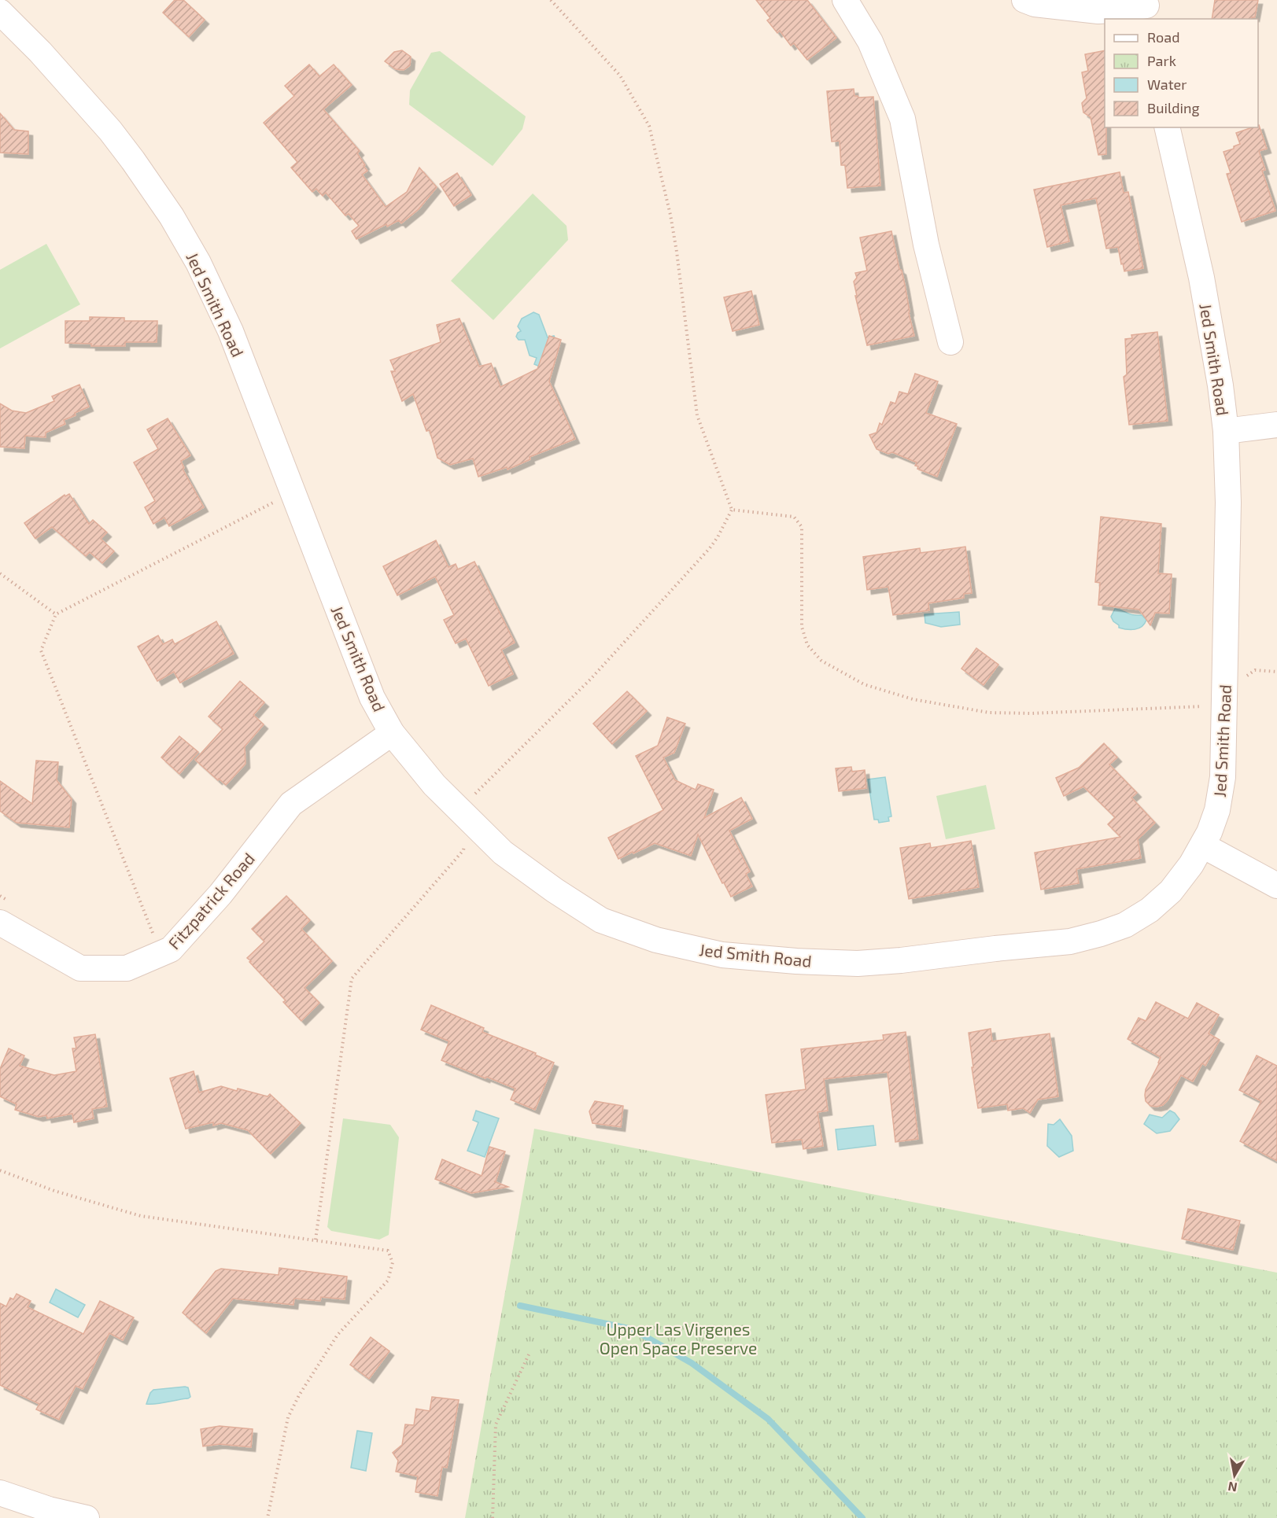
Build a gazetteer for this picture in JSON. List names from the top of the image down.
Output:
{
  "streets": {
    "street": ["Jed Smith Road", "Fitzpatrick Road"]
  },
  "crossings": [
    ["Jed Smith Road", "Fitzpatrick Road"]
  ],
  "parks": ["Upper Las Virgenes Open Space Preserve"],
  "legend": [
    "Road",
    "Park",
    "Water",
    "Building"
  ],
  "north": "bottom"
}
